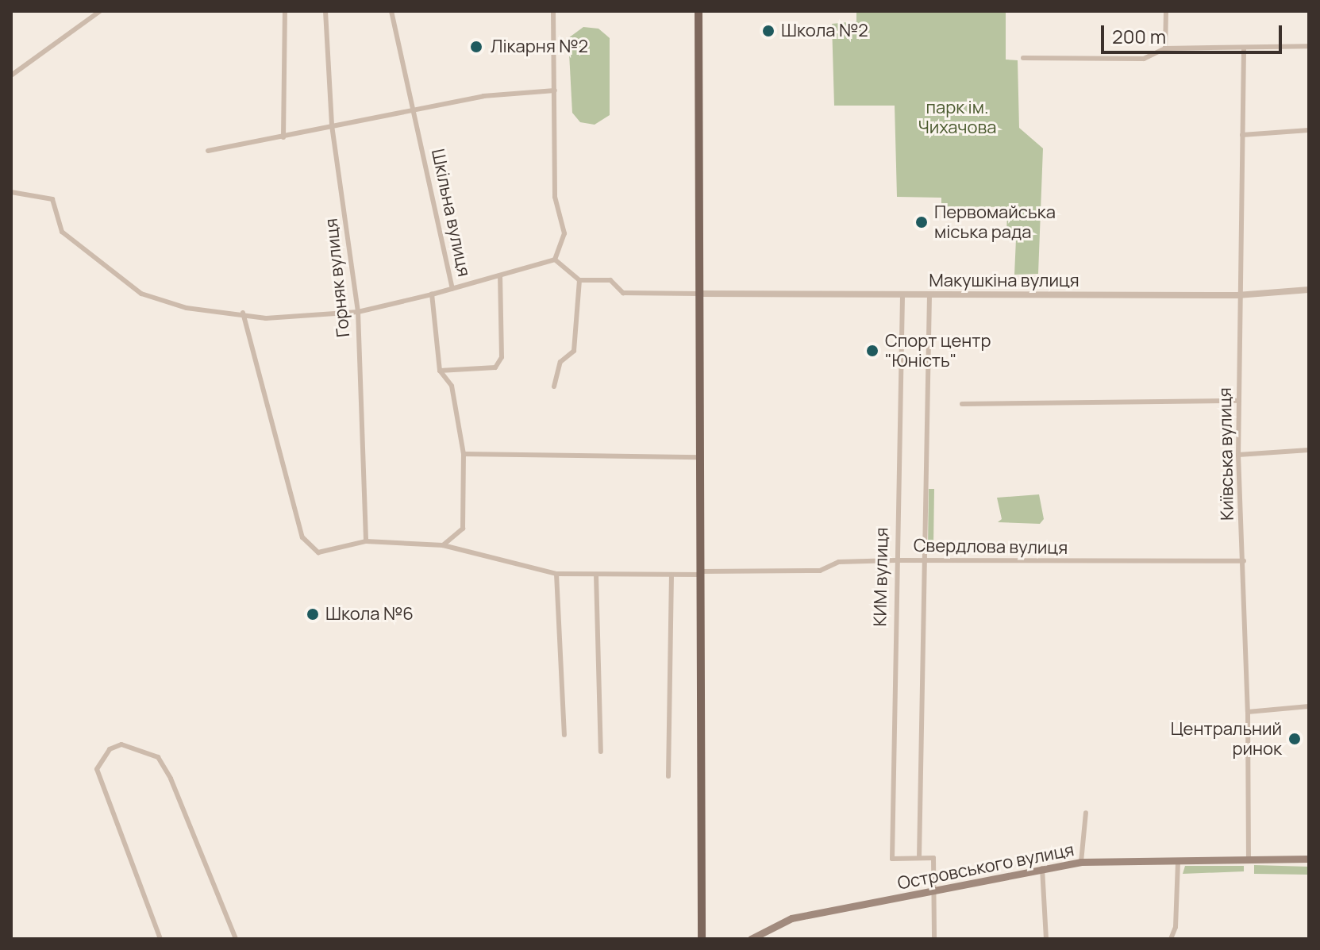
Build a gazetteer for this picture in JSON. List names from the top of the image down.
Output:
{
  "streets": {
    "main road": ["Островського вулиця"],
    "street": [
      "Шкільна вулиця",
      "Горняк вулиця",
      "Макушкіна вулиця",
      "Київська вулиця",
      "Свердлова вулиця",
      "КИМ вулиця"
    ]
  },
  "crossings": [
    ["Шкільна вулиця", "Горняк вулиця"],
    ["Шкільна вулиця", "Свердлова вулиця"],
    ["Горняк вулиця", "Свердлова вулиця"],
    ["Макушкіна вулиця", "Київська вулиця"],
    ["Макушкіна вулиця", "КИМ вулиця"],
    ["Київська вулиця", "Свердлова вулиця"],
    ["Київська вулиця", "Островського вулиця"],
    ["Свердлова вулиця", "КИМ вулиця"]
  ],
  "parks": ["парк ім. Чихачова"],
  "places": [
    "Школа №2",
    "Лікарня №2",
    "Первомайська міська рада",
    "Спорт центр \"Юність\"",
    "Школа №6",
    "Центральний ринок"
  ],
  "scale_bar": "200 m"
}
